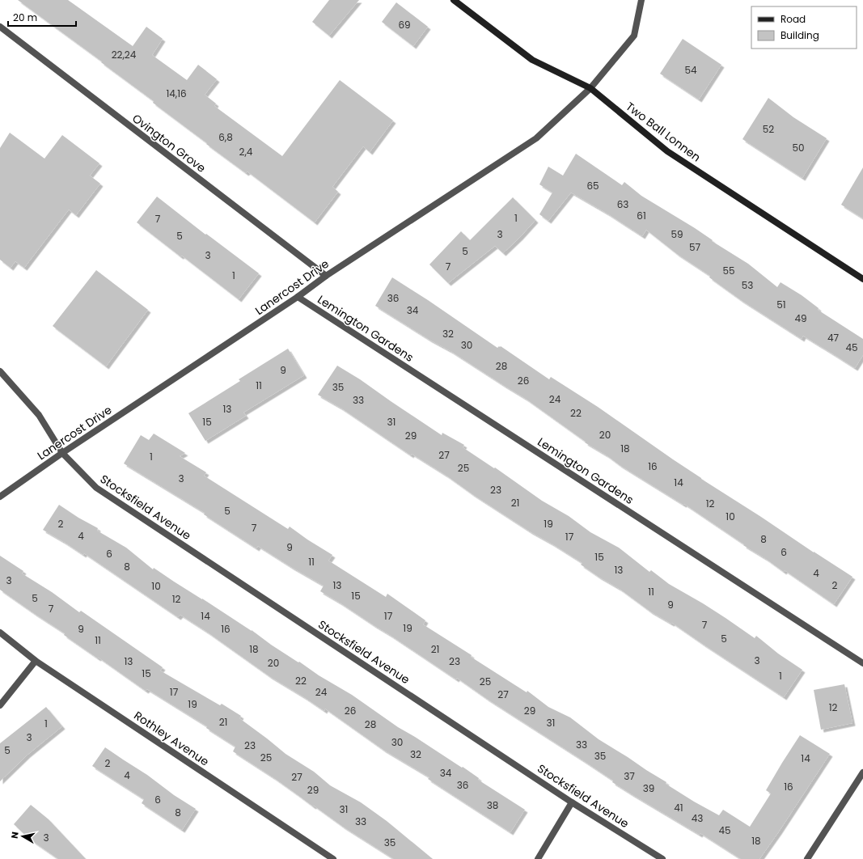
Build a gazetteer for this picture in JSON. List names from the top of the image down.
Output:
{
  "streets": {
    "main road": ["Two Ball Lonnen"],
    "street": [
      "Ovington Grove",
      "Lanercost Drive",
      "Lemington Gardens",
      "Stocksfield Avenue",
      "Rothley Avenue"
    ]
  },
  "crossings": [
    ["Two Ball Lonnen", "Lanercost Drive"],
    ["Ovington Grove", "Lanercost Drive"],
    ["Lanercost Drive", "Lemington Gardens"],
    ["Lanercost Drive", "Stocksfield Avenue"]
  ],
  "house_numbers": [
    "69",
    "22,24",
    "54",
    "14,16",
    "52",
    "6,8",
    "50",
    "2,4",
    "65",
    "63",
    "61",
    "1",
    "7",
    "3",
    "59",
    "5",
    "57",
    "5",
    "3",
    "7",
    "55",
    "1",
    "53",
    "36",
    "51",
    "34",
    "49",
    "32",
    "47",
    "30",
    "45",
    "28",
    "9",
    "26",
    "11",
    "35",
    "24",
    "33",
    "13",
    "22",
    "15",
    "31",
    "20",
    "29",
    "18",
    "27",
    "1",
    "16",
    "25",
    "3",
    "14",
    "23",
    "21",
    "12",
    "5",
    "10",
    "2",
    "19",
    "7",
    "4",
    "17",
    "8",
    "9",
    "6",
    "6",
    "15",
    "11",
    "8",
    "13",
    "4",
    "3",
    "13",
    "2",
    "10",
    "11",
    "15",
    "5",
    "12",
    "9",
    "7",
    "14",
    "17",
    "7",
    "19",
    "9",
    "16",
    "5",
    "11",
    "18",
    "21",
    "3",
    "13",
    "23",
    "20",
    "15",
    "1",
    "22",
    "25",
    "17",
    "24",
    "27",
    "19",
    "12",
    "26",
    "29",
    "21",
    "31",
    "1",
    "28",
    "3",
    "30",
    "33",
    "23",
    "5",
    "32",
    "35",
    "25",
    "14",
    "2",
    "34",
    "4",
    "37",
    "27",
    "36",
    "16",
    "39",
    "29",
    "6",
    "38",
    "41",
    "31",
    "8",
    "43",
    "33",
    "45",
    "3",
    "18",
    "35"
  ],
  "legend": ["Road", "Building"],
  "scale_bar": "20 m",
  "north": "left"
}
